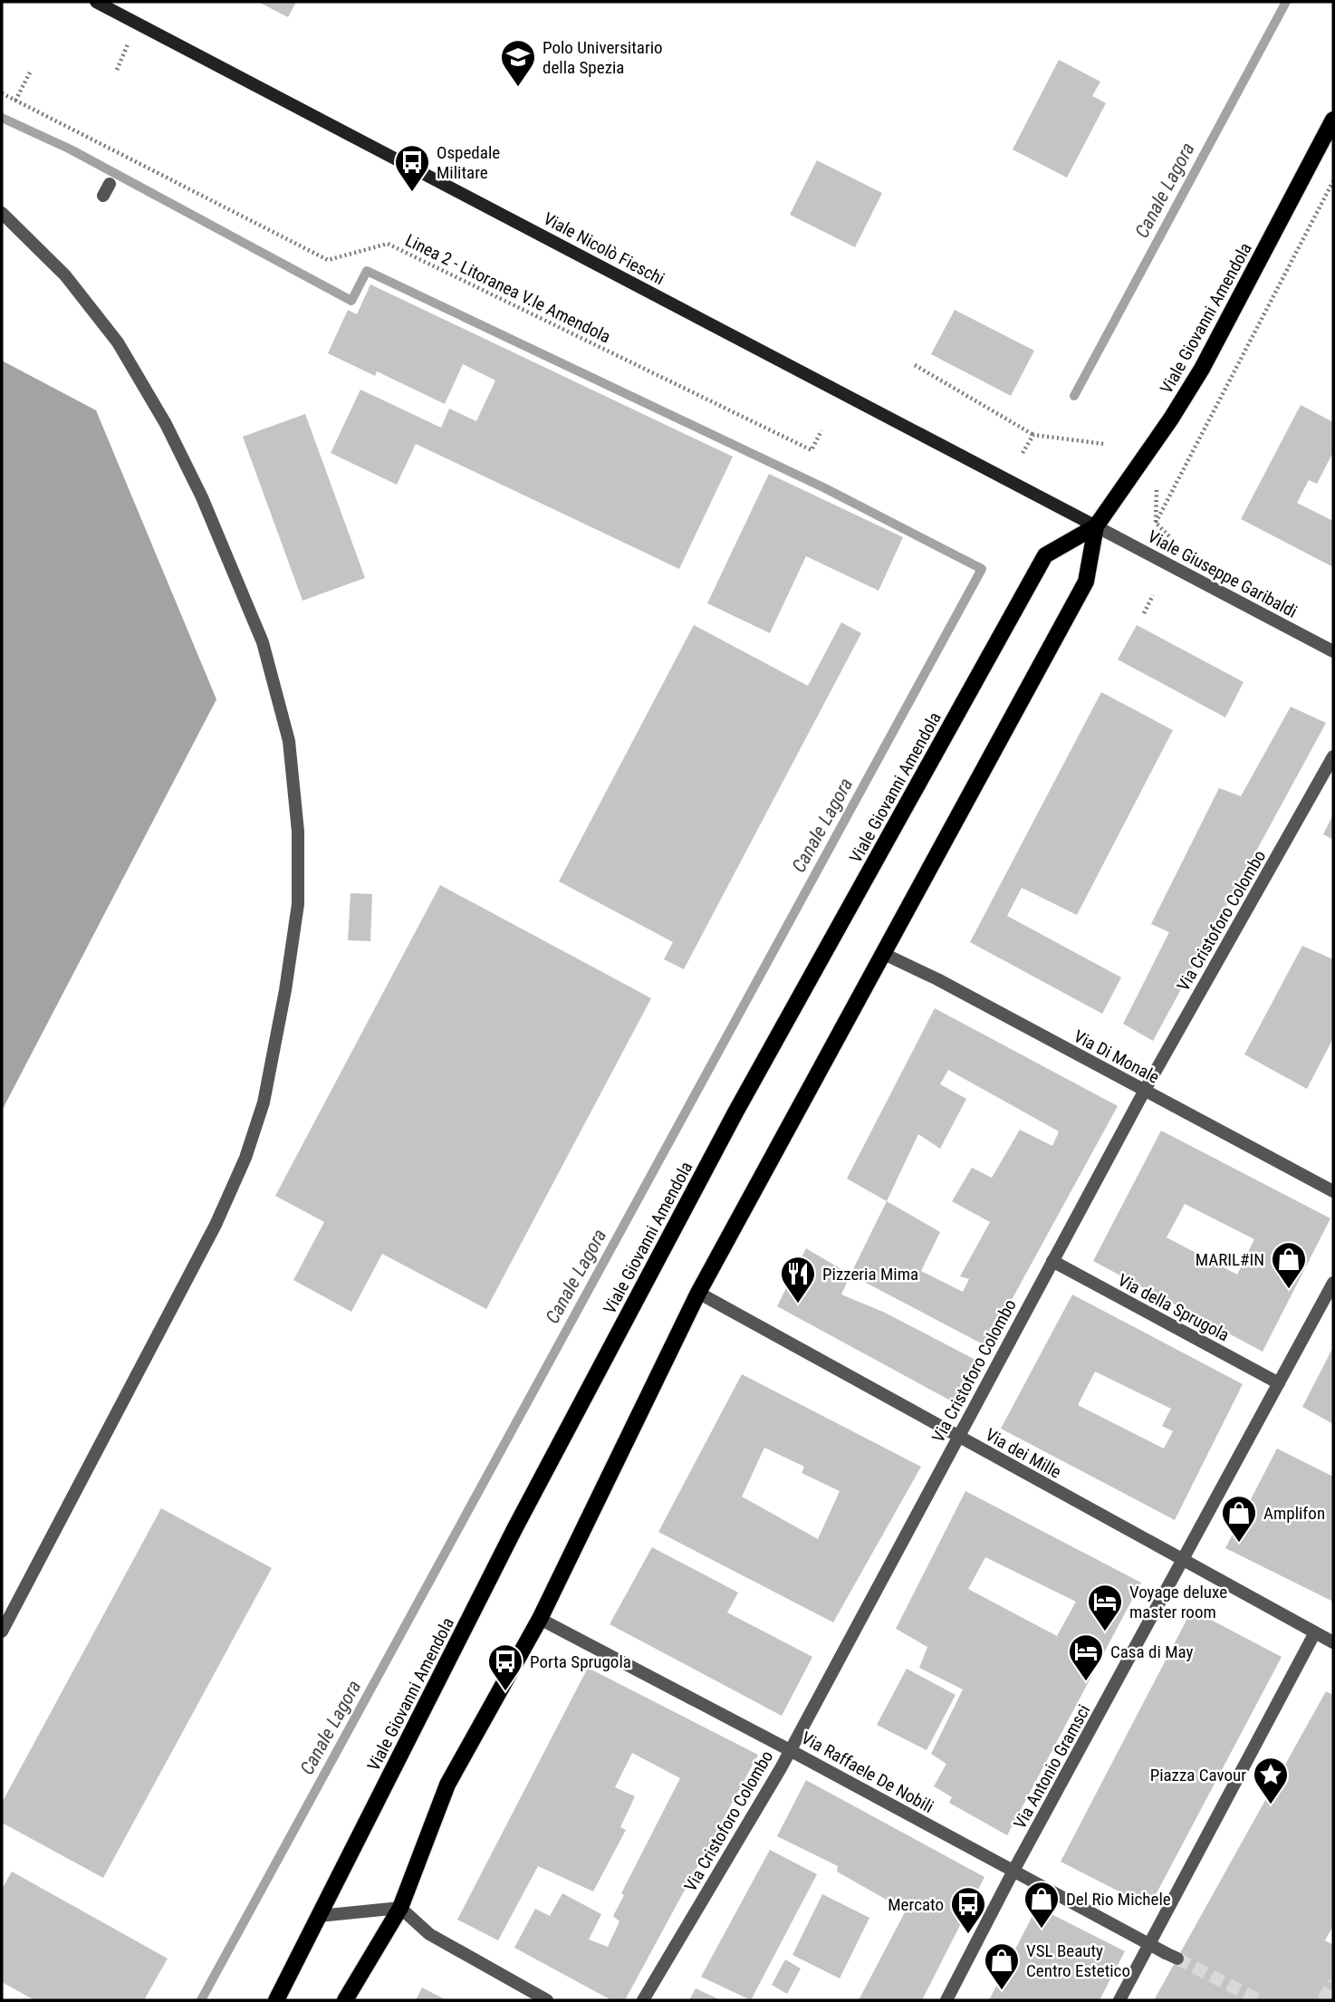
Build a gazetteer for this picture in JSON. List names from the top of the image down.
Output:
{
  "streets": {
    "main road": ["Viale Nicolò Fieschi", "Viale Giovanni Amendola"],
    "street": [
      "Viale Giuseppe Garibaldi",
      "Via Cristoforo Colombo",
      "Via Di Monale",
      "Via della Sprugola",
      "Via dei Mille",
      "Via Antonio Gramsci",
      "Via Raffaele De Nobili"
    ],
    "path": ["Linea 2 - Litoranea V.le Amendola"]
  },
  "crossings": [
    ["Viale Nicolò Fieschi", "Viale Giovanni Amendola"],
    ["Viale Nicolò Fieschi", "Viale Giuseppe Garibaldi"],
    ["Viale Giovanni Amendola", "Viale Giuseppe Garibaldi"],
    ["Viale Giovanni Amendola", "Via Di Monale"],
    ["Viale Giovanni Amendola", "Via dei Mille"],
    ["Viale Giovanni Amendola", "Via Raffaele De Nobili"],
    ["Via Cristoforo Colombo", "Via Di Monale"],
    ["Via Cristoforo Colombo", "Via della Sprugola"],
    ["Via Cristoforo Colombo", "Via dei Mille"],
    ["Via Cristoforo Colombo", "Via Raffaele De Nobili"],
    ["Via della Sprugola", "Via Antonio Gramsci"],
    ["Via dei Mille", "Via Antonio Gramsci"],
    ["Via Antonio Gramsci", "Via Raffaele De Nobili"]
  ],
  "water": ["Canale Lagora"],
  "places": {
    "school or university": ["Polo Universitario della Spezia"],
    "bus stop": ["Ospedale Militare", "Porta Sprugola", "Mercato"],
    "shop": [
      "MARIL#IN",
      "Amplifon",
      "Del Rio Michele",
      "VSL Beauty Centro Estetico"
    ],
    "restaurant": ["Pizzeria Mima"],
    "hotel": ["Voyage deluxe master room", "Casa di May"],
    "place": ["Piazza Cavour"]
  }
}
